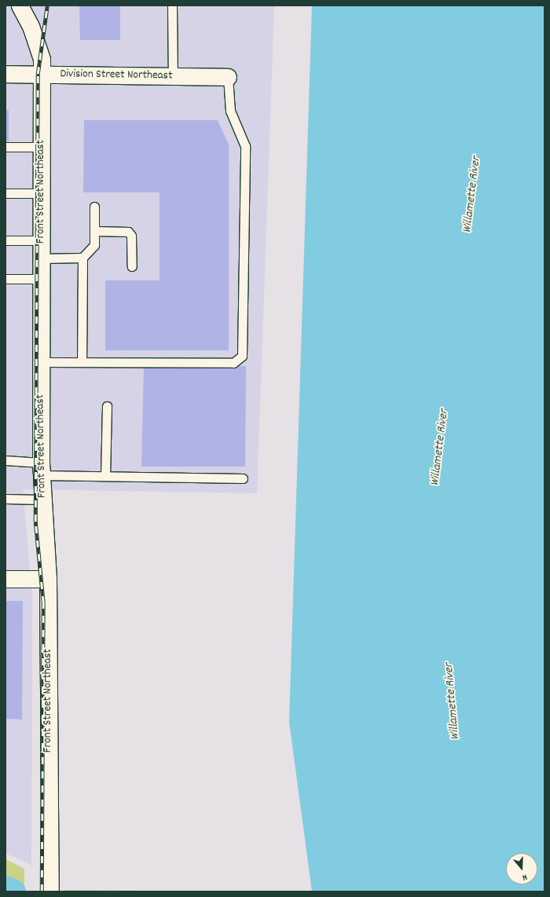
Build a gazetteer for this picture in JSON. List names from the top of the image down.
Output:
{
  "streets": {
    "street": ["Division Street Northeast", "Front Street Northeast"]
  },
  "crossings": [
    ["Division Street Northeast", "Front Street Northeast"]
  ],
  "water": ["Willamette River"],
  "north": "bottom"
}
